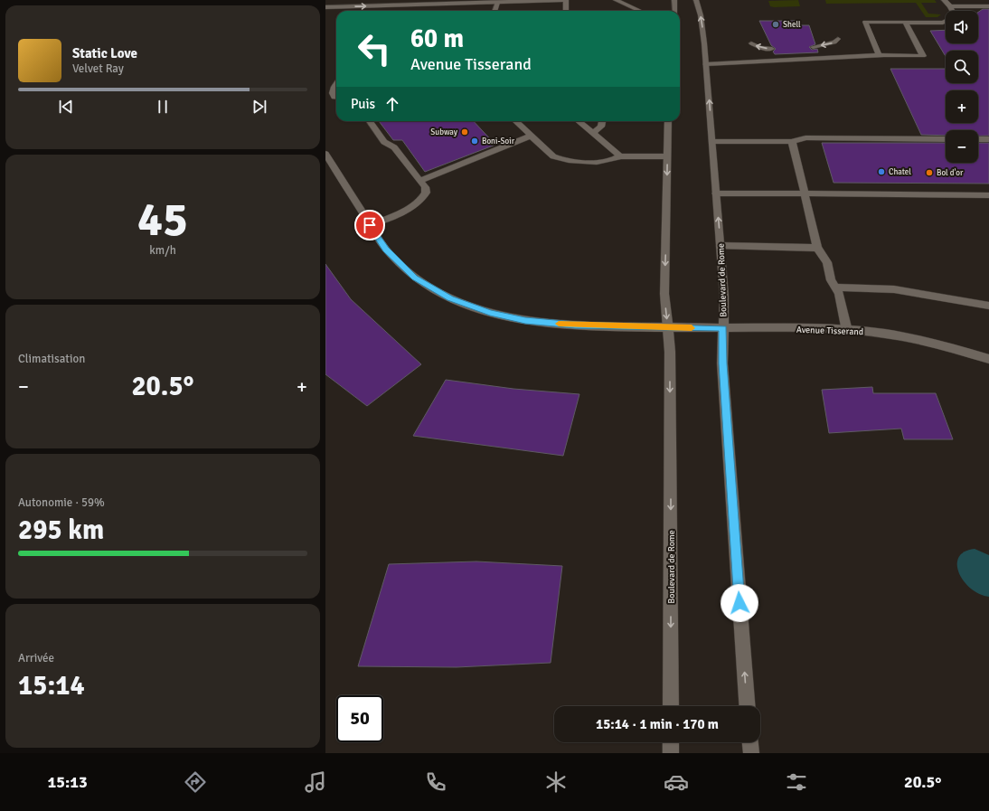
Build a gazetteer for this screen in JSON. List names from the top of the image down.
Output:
{
  "streets": {
    "main road": ["Boulevard de Rome", "Avenue Tisserand"]
  },
  "crossings": [
    ["Boulevard de Rome", "Avenue Tisserand"]
  ],
  "places": [
    "Shell",
    "Subway",
    "Boni-Soir",
    "Chatel",
    "Bol d'or"
  ],
  "page": {
    "map_buttons": ["+", "−"],
    "turn": ["60 m", "Avenue Tisserand"],
    "song": ["Static Love", "Velvet Ray"],
    "then": "Puis",
    "tile": [
      ["45", "km/h"],
      "Climatisation",
      ["Autonomie · 59%", "295 km"],
      ["Arrivée", "15:14"]
    ],
    "heat": ["−", "20.5°", "+"],
    "limit": "50",
    "trip": "15:14 · 1 min · 170 m",
    "tabs": ["15:13", "20.5°"]
  }
}
